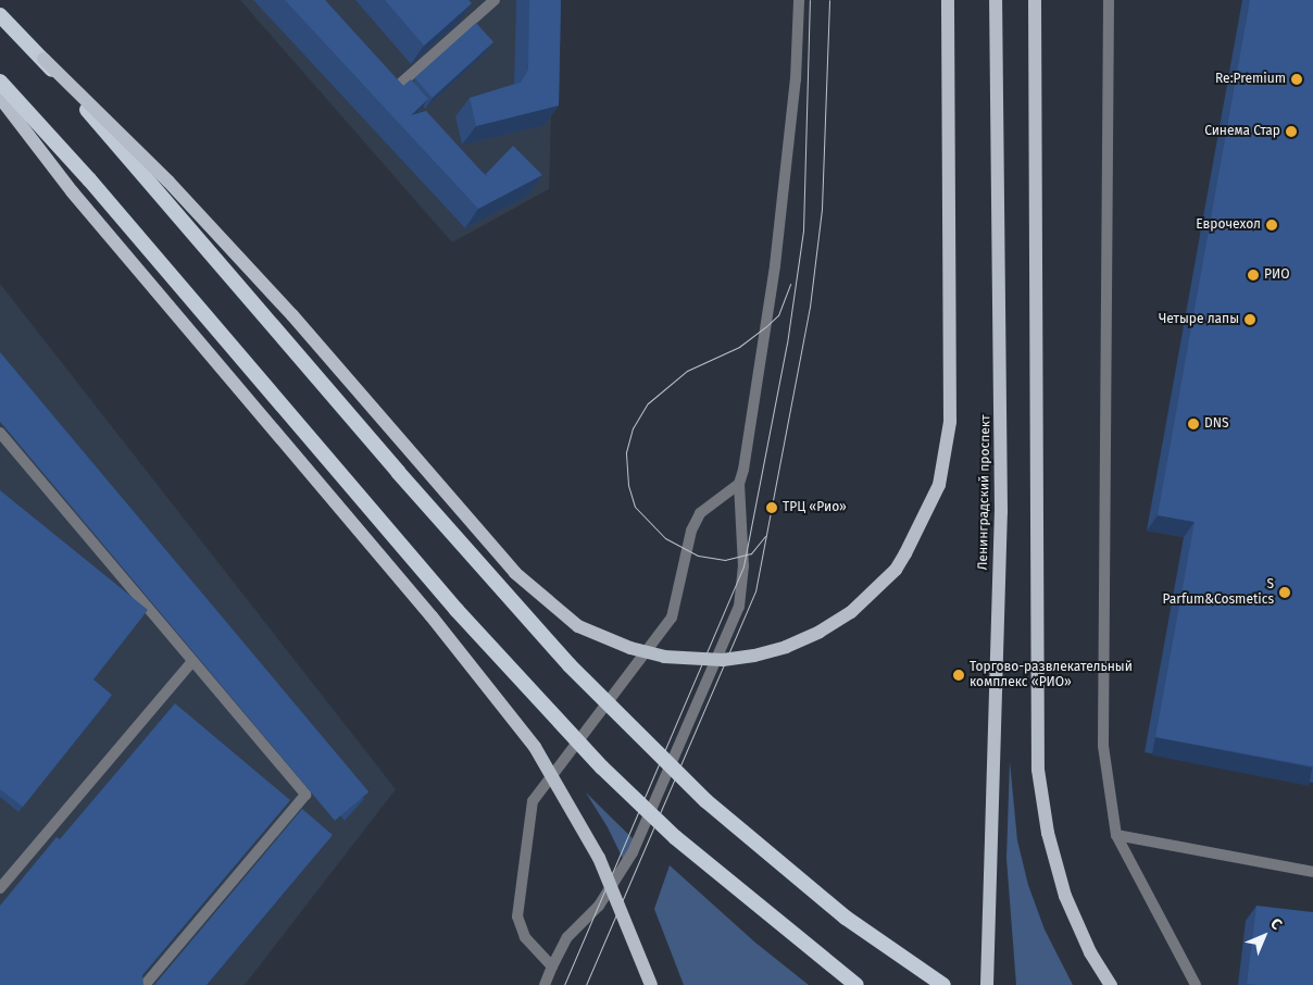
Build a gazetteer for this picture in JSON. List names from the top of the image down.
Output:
{
  "streets": {
    "main road": ["Ленинградский проспект"]
  },
  "places": [
    "Re:Premium",
    "Синема Стар",
    "Еврочехол",
    "РИО",
    "Четыре лапы",
    "DNS",
    "ТРЦ «Рио»",
    "S Parfum&Cosmetics",
    "Торгово-развлекательный комплекс «РИО»"
  ],
  "north": "top right"
}
